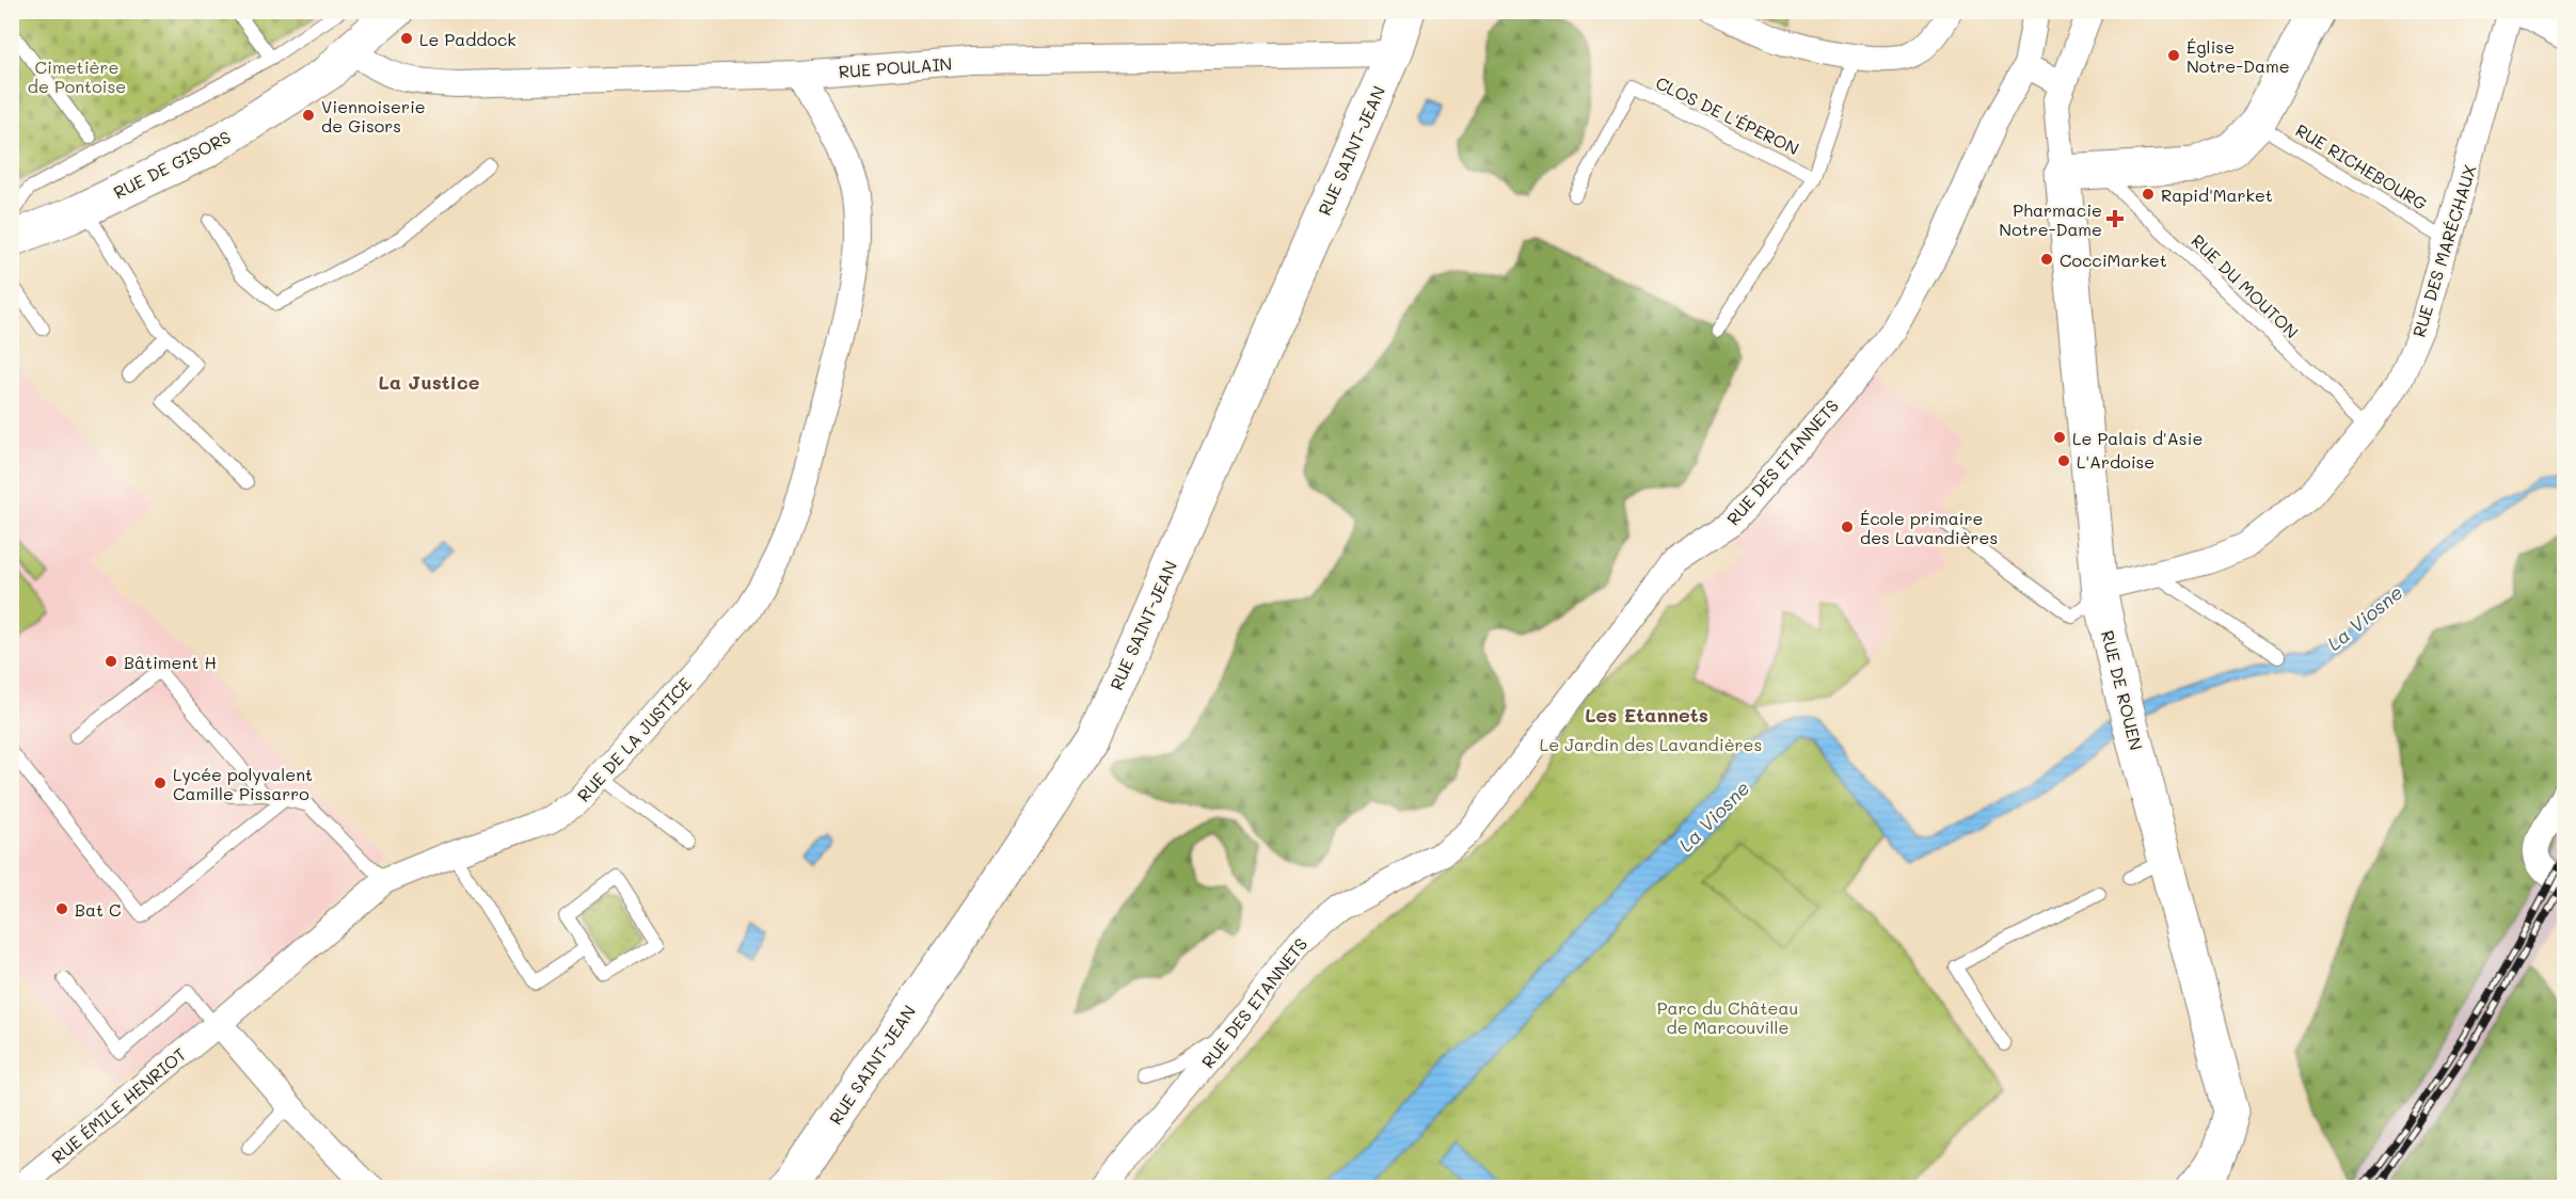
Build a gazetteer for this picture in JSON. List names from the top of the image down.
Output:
{
  "streets": {
    "street": [
      "RUE POULAIN",
      "RUE SAINT-JEAN",
      "RUE DE GISORS",
      "RUE DES MARÉCHAUX",
      "RUE DES ETANNETS",
      "RUE DE ROUEN",
      "RUE DE LA JUSTICE",
      "RUE ÉMILE HENRIOT"
    ],
    "lane": ["CLOS DE L'ÉPERON", "RUE RICHEBOURG", "RUE DU MOUTON"]
  },
  "crossings": [
    ["RUE POULAIN", "RUE SAINT-JEAN"],
    ["RUE POULAIN", "RUE DE GISORS"],
    ["RUE POULAIN", "RUE DE LA JUSTICE"],
    ["RUE RICHEBOURG", "RUE DES MARÉCHAUX"],
    ["RUE DES MARÉCHAUX", "RUE DU MOUTON"],
    ["RUE DES MARÉCHAUX", "RUE DE ROUEN"],
    ["RUE DE LA JUSTICE", "RUE ÉMILE HENRIOT"]
  ],
  "districts": ["La Justice", "Les Etannets"],
  "water": ["La Viosne"],
  "parks": ["Cimetière de Pontoise", "Le Jardin des Lavandières", "Parc du Château de Marcouville"],
  "places": {
    "other": [
      "Le Paddock",
      "Église Notre-Dame",
      "Viennoiserie de Gisors",
      "Rapid'Market",
      "CocciMarket",
      "Le Palais d'Asie",
      "L'Ardoise",
      "École primaire des Lavandières",
      "Bâtiment H",
      "Lycée polyvalent Camille Pissarro",
      "Bat C"
    ],
    "health": ["Pharmacie Notre-Dame"]
  }
}
